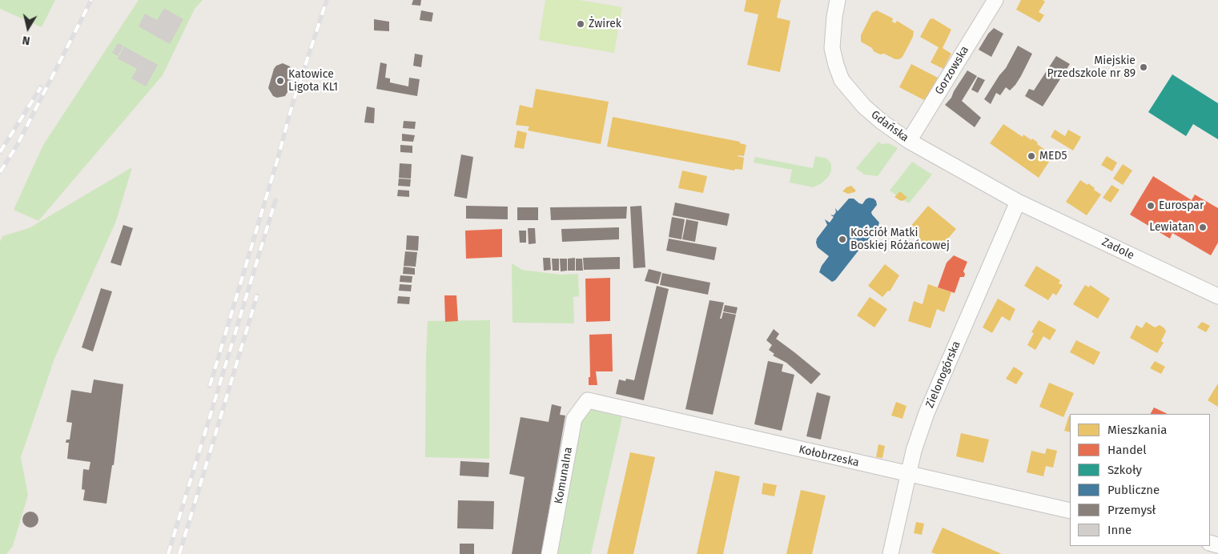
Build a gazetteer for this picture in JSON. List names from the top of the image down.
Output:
{
  "streets": {
    "street": [
      "Gorzowska",
      "Gdańska",
      "Zadole",
      "Zielonogórska",
      "Kołobrzeska",
      "Komunalna"
    ]
  },
  "crossings": [
    ["Gorzowska", "Gdańska"],
    ["Gdańska", "Zadole"],
    ["Gdańska", "Zielonogórska"],
    ["Zadole", "Zielonogórska"],
    ["Zielonogórska", "Kołobrzeska"],
    ["Kołobrzeska", "Komunalna"]
  ],
  "places": [
    "Żwirek",
    "Miejskie Przedszkole nr 89",
    "Katowice Ligota KL1",
    "MED5",
    "Eurospar",
    "Lewiatan",
    "Kościół Matki Boskiej Różańcowej"
  ],
  "legend": [
    "Mieszkania",
    "Handel",
    "Szkoły",
    "Publiczne",
    "Przemysł",
    "Inne"
  ],
  "north": "bottom"
}
